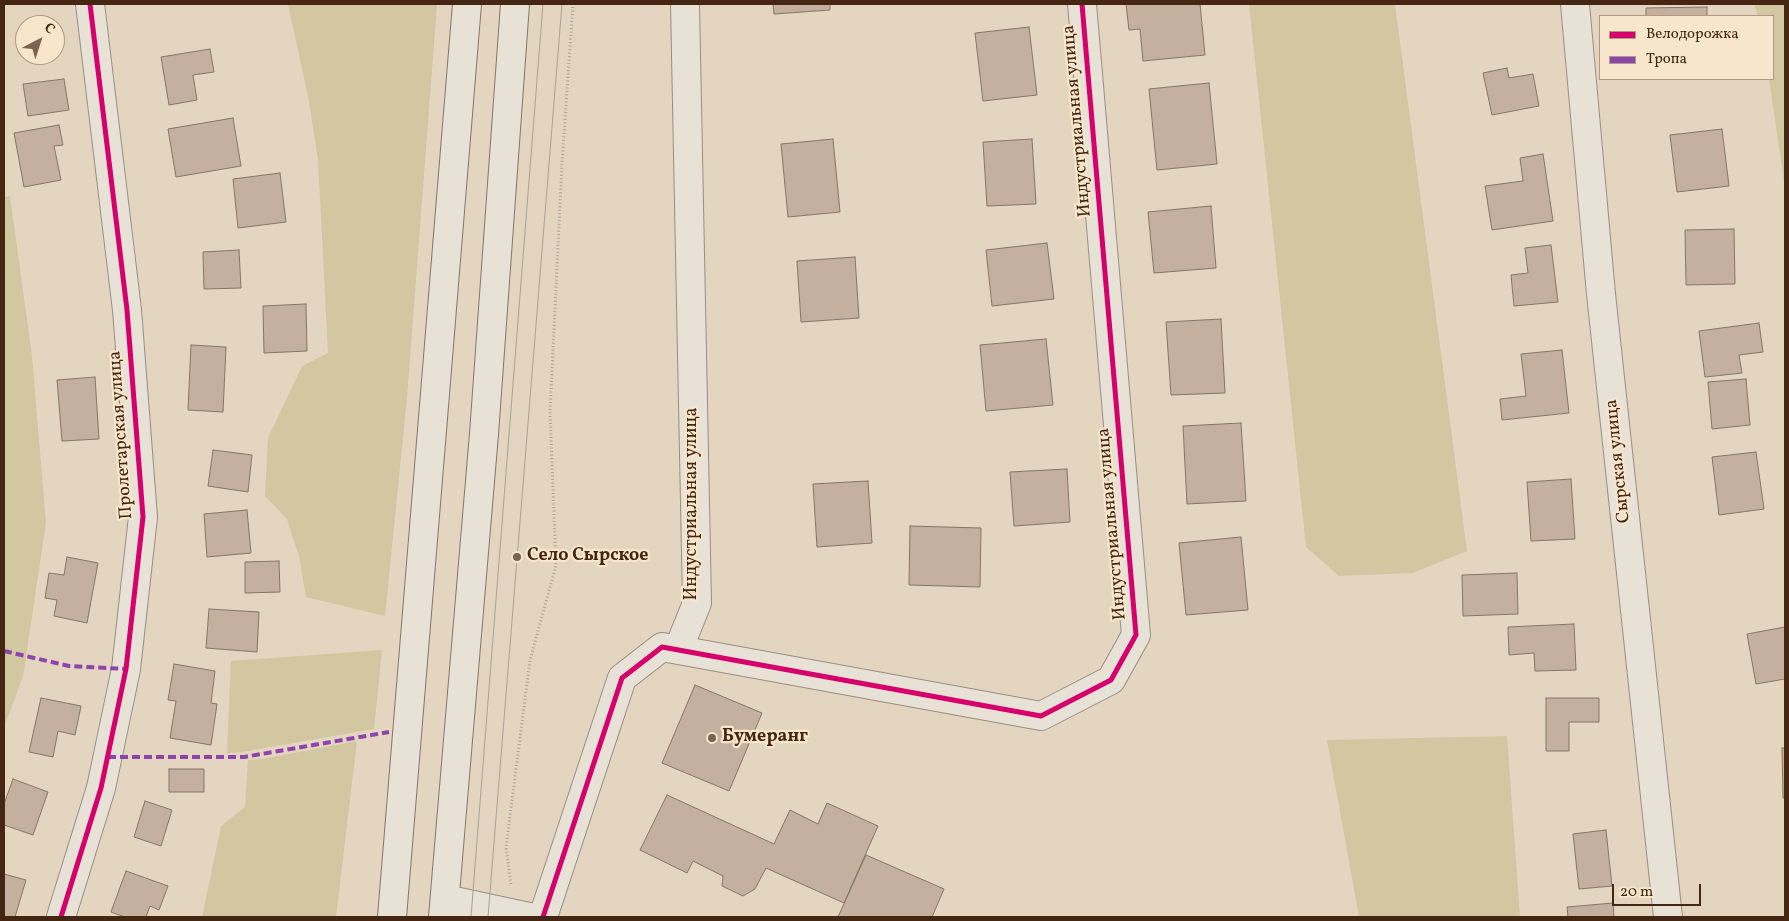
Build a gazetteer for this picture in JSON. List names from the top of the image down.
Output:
{
  "streets": {
    "street": ["Индустриальная улица", "Пролетарская улица", "Сырская улица"]
  },
  "places": ["Село Сырское", "Бумеранг"],
  "legend": ["Велодорожка", "Тропа"],
  "scale_bar": "20 m",
  "north": "top right"
}
